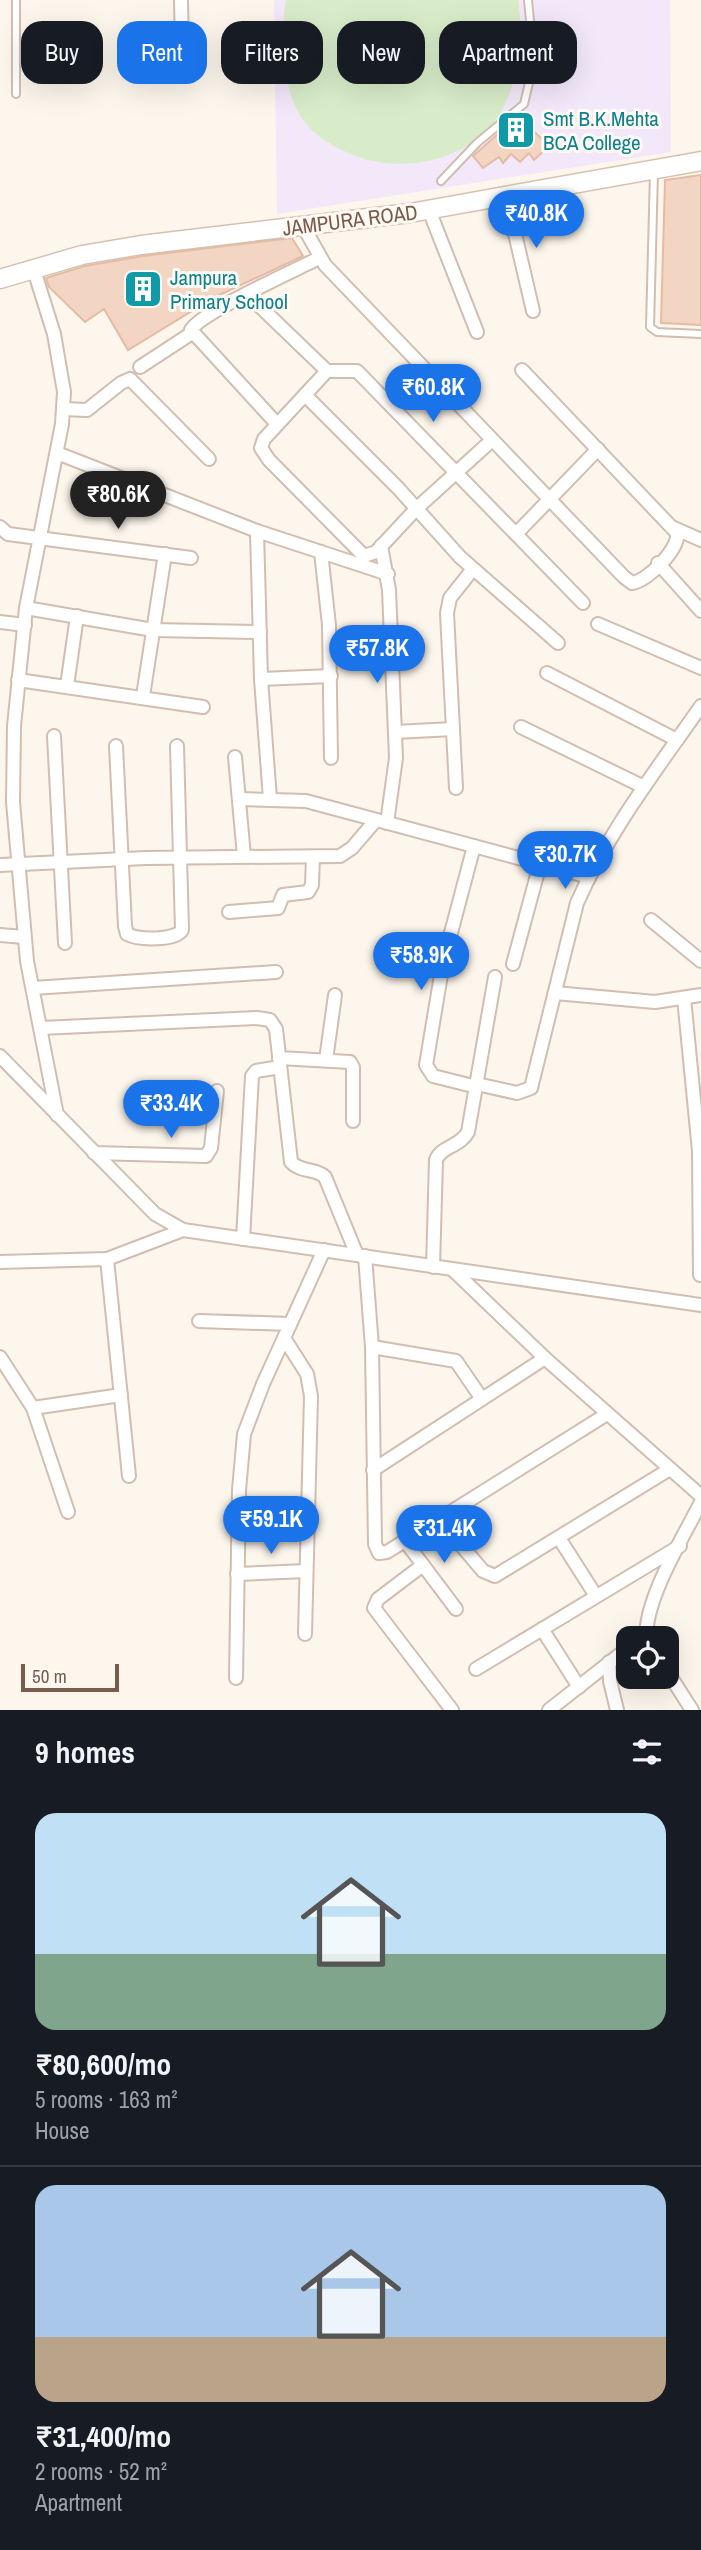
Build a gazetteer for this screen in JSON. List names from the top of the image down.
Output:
{
  "streets": {
    "street": ["JAMPURA ROAD"]
  },
  "places": {
    "building": ["Smt B.K.Mehta BCA College", "Jampura Primary School"]
  },
  "scale_bar": "50 m",
  "page": {
    "chip": [
      "Buy",
      "Rent",
      "Filters",
      "New",
      "Apartment"
    ],
    "price": [
      "₹40.8K",
      "₹60.8K",
      "₹80.6K",
      "₹57.8K",
      "₹30.7K",
      "₹58.9K",
      "₹33.4K",
      "₹59.1K",
      "₹31.4K"
    ],
    "scale": "50 m",
    "heading": "9 homes",
    "list": [
      {
        "name": "₹80,600/mo",
        "note": "5 rooms · 163 m² · House"
      },
      {
        "name": "₹31,400/mo",
        "note": "2 rooms · 52 m² · Apartment"
      }
    ]
  }
}
